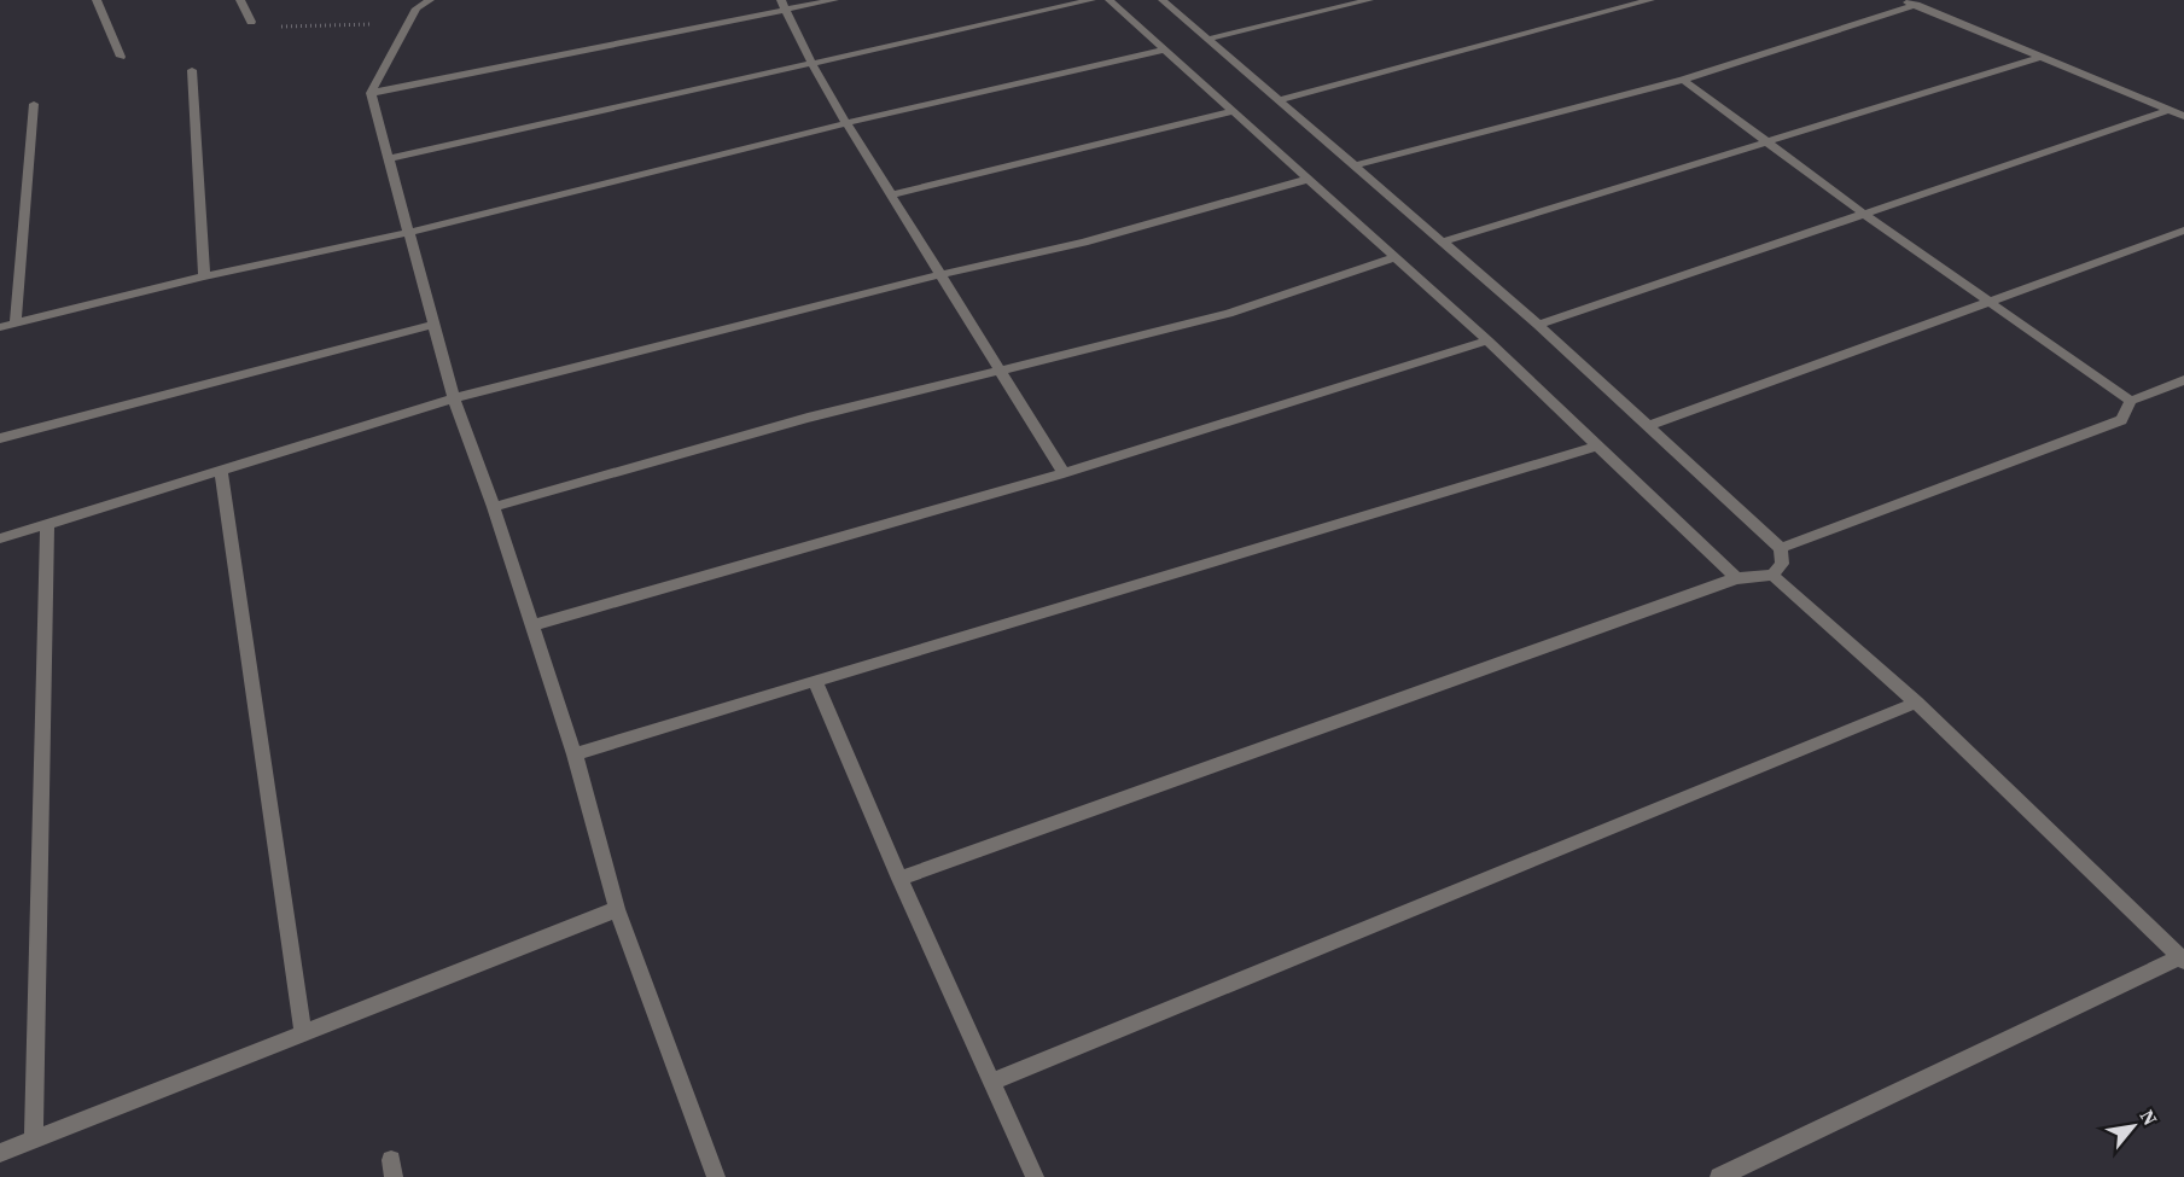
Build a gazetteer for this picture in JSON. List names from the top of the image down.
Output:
{
  "north": "top right"
}
